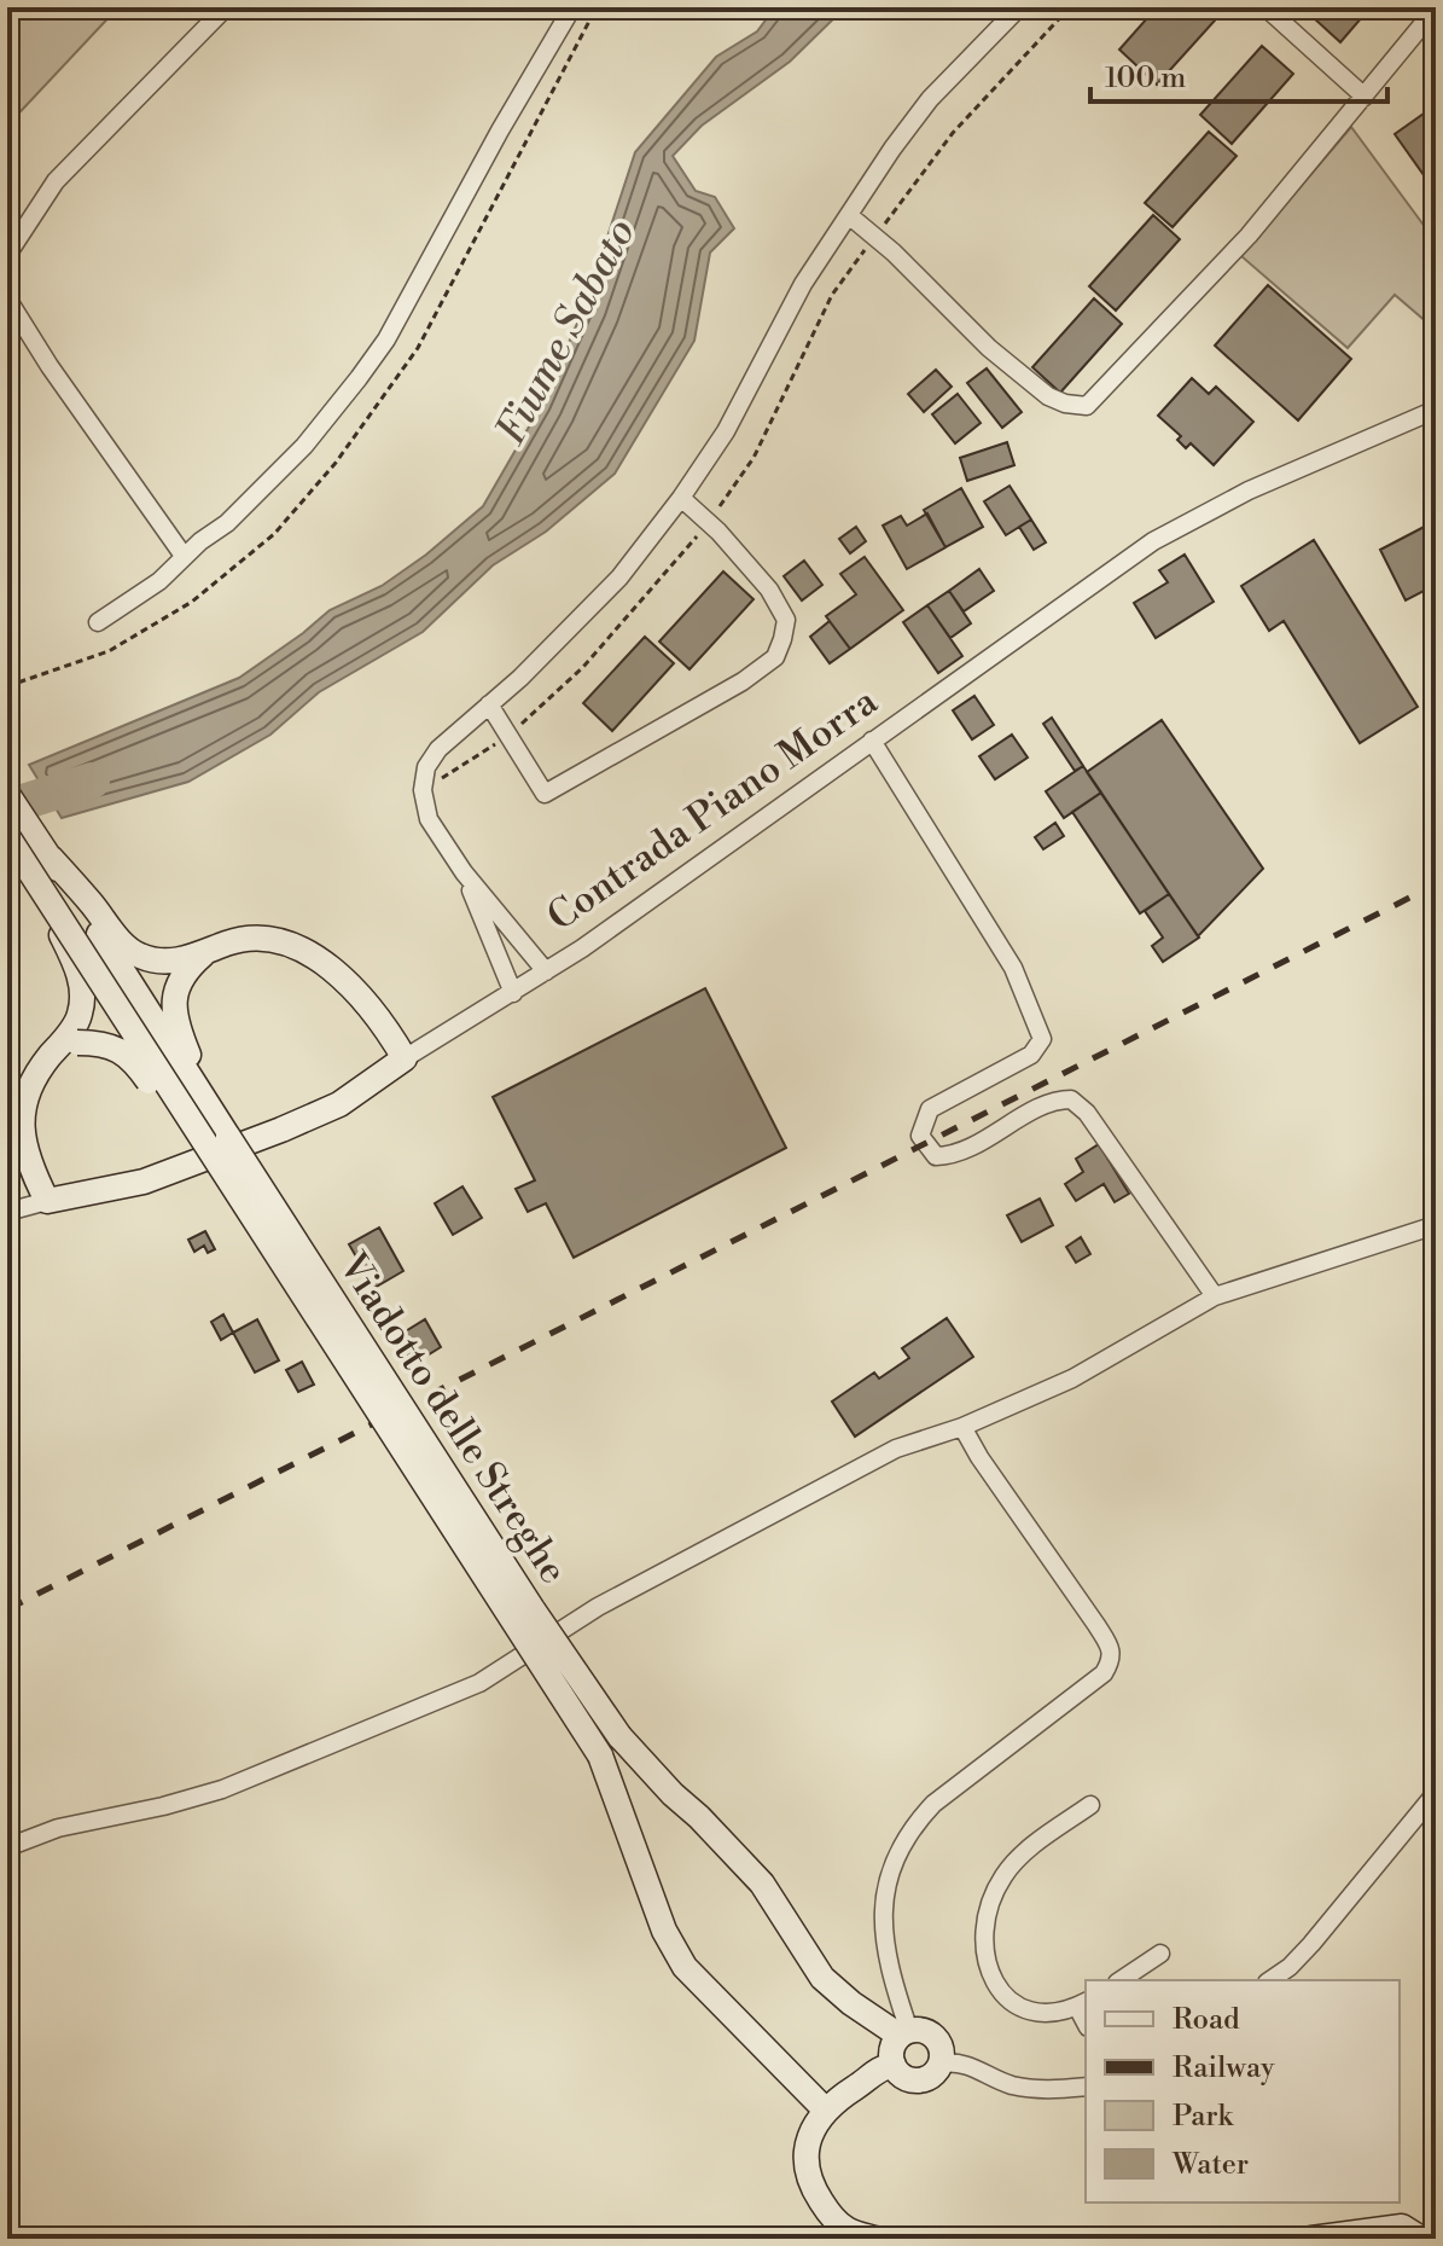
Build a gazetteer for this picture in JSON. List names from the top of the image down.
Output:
{
  "streets": {
    "main road": ["Contrada Piano Morra", "Viadotto delle Streghe"]
  },
  "water": ["Fiume Sabato"],
  "legend": [
    "Road",
    "Railway",
    "Park",
    "Water"
  ],
  "scale_bar": "100 m"
}
